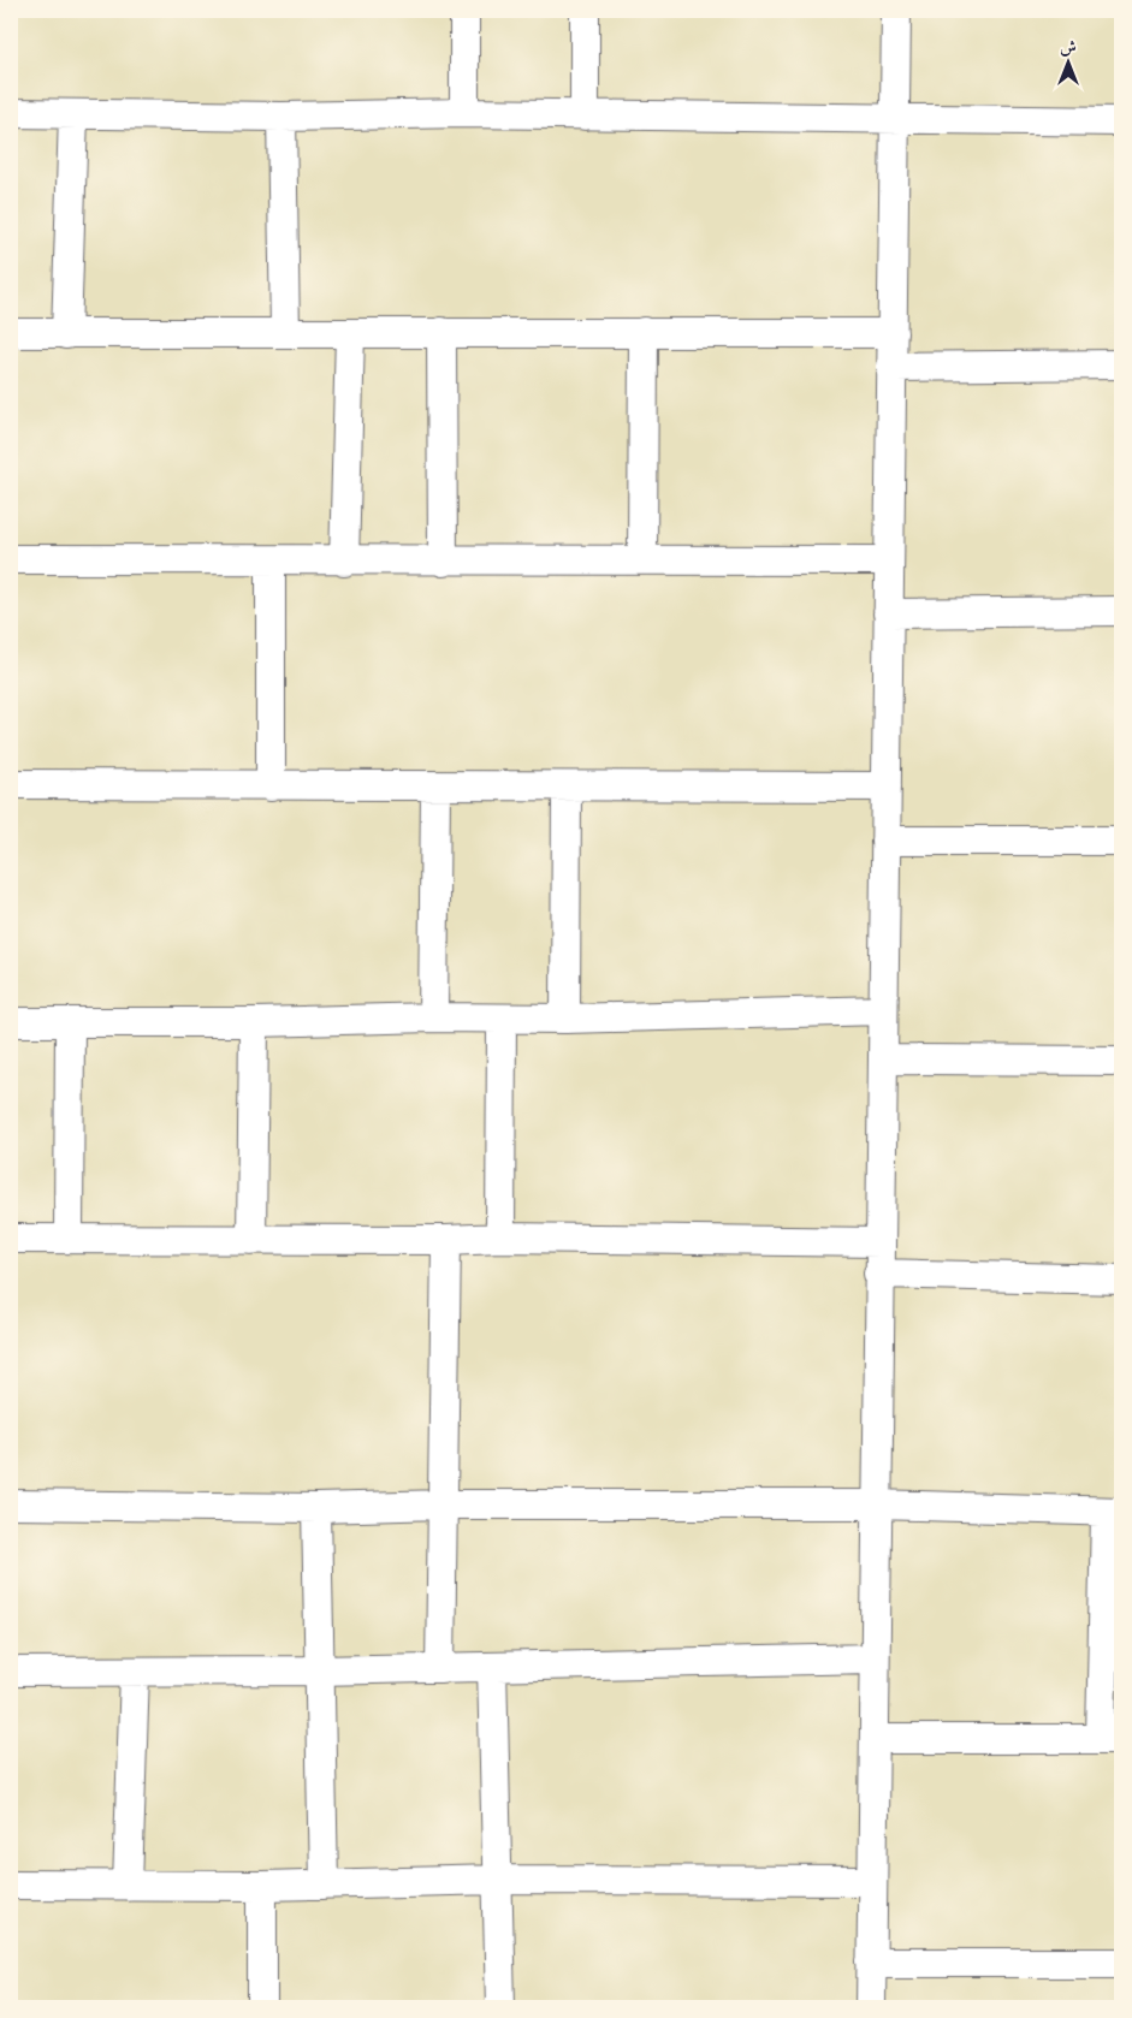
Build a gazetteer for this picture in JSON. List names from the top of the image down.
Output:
{
  "north": "top"
}
